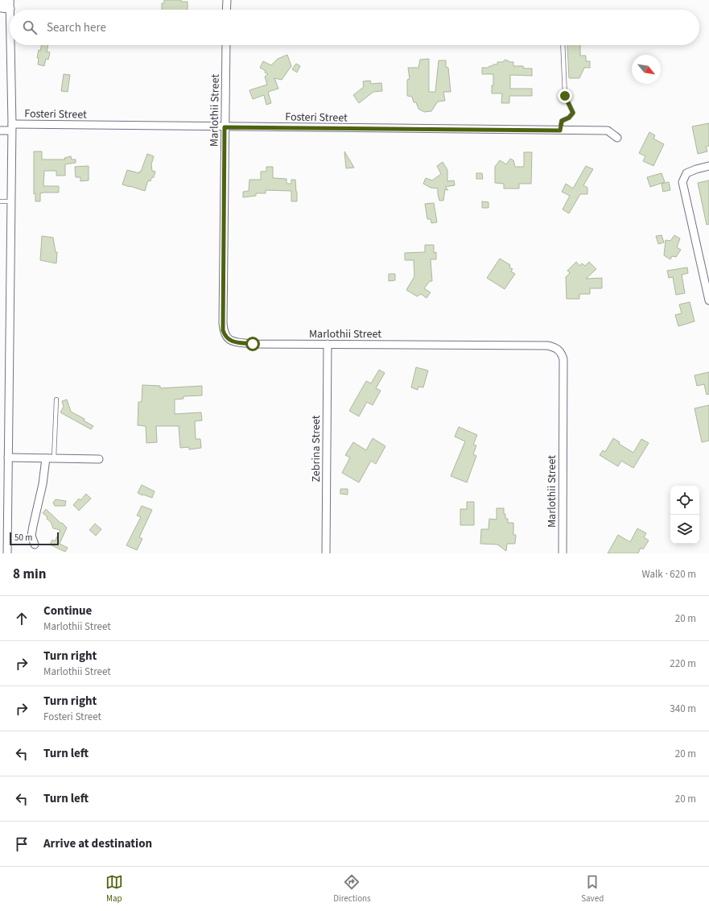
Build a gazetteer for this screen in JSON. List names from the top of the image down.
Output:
{
  "streets": {
    "street": ["Marlothii Street", "Fosteri Street", "Zebrina Street"]
  },
  "crossings": [
    ["Marlothii Street", "Fosteri Street"],
    ["Marlothii Street", "Zebrina Street"]
  ],
  "scale_bar": "50 m",
  "north": "bottom right",
  "page": {
    "search": "Search here",
    "scale": "50 m",
    "heading": ["8 min", "Walk · 620 m"],
    "list": [
      ["Continue", "Marlothii Street", "20 m"],
      ["Turn right", "Marlothii Street", "220 m"],
      ["Turn right", "Fosteri Street", "340 m"],
      ["Turn left", "20 m"],
      ["Turn left", "20 m"],
      "Arrive at destination"
    ],
    "nav": ["Map", "Directions", "Saved"]
  }
}
